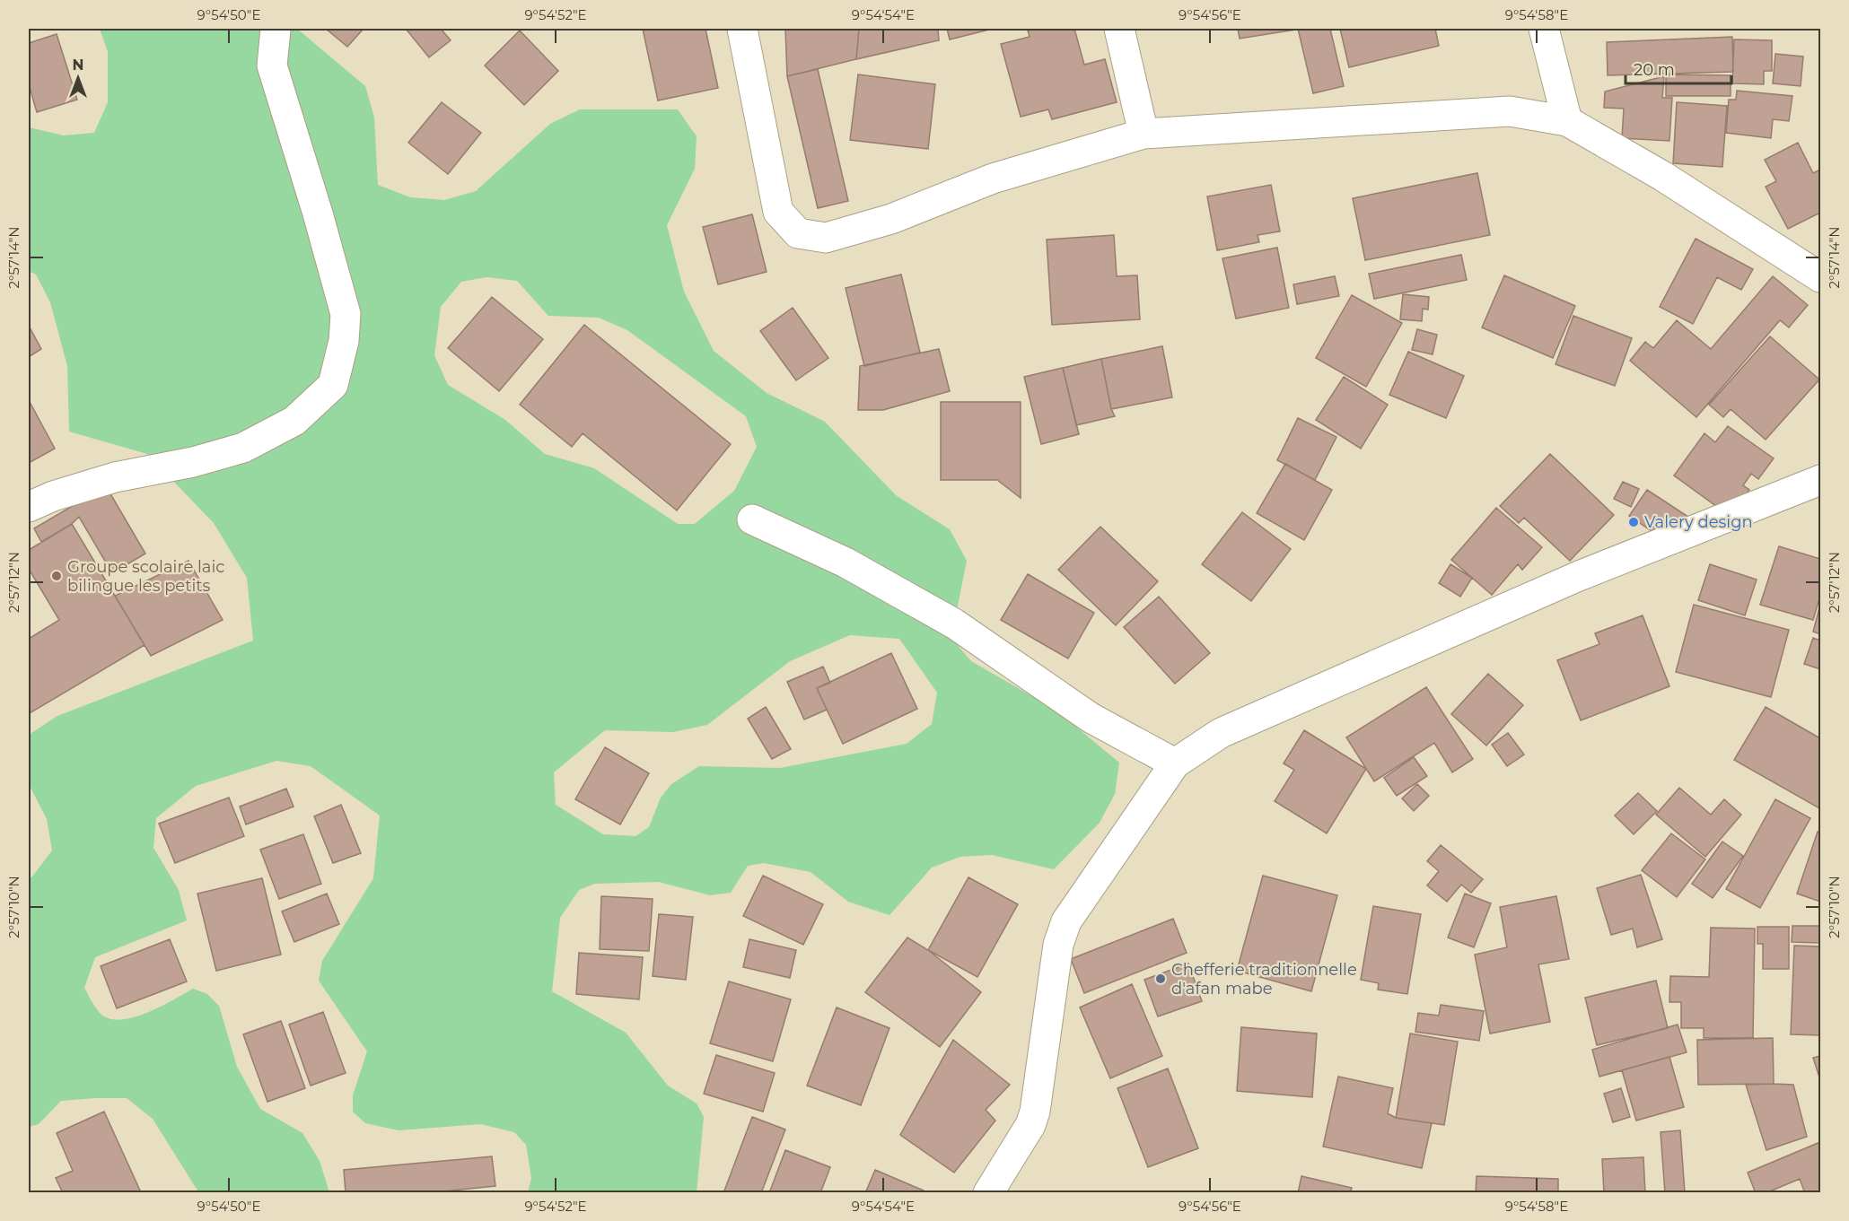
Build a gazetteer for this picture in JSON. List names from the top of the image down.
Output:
{
  "places": ["Valery design", "Groupe scolaire laic bilingue les petits", "Chefferie traditionnelle d'afan mabe"],
  "scale_bar": "20 m",
  "north": "top",
  "coordinates": [
    "9°54'50\"E",
    "9°54'52\"E",
    "9°54'54\"E",
    "9°54'56\"E",
    "9°54'58\"E",
    "2°57'14\"N",
    "2°57'12\"N",
    "2°57'10\"N"
  ]
}
